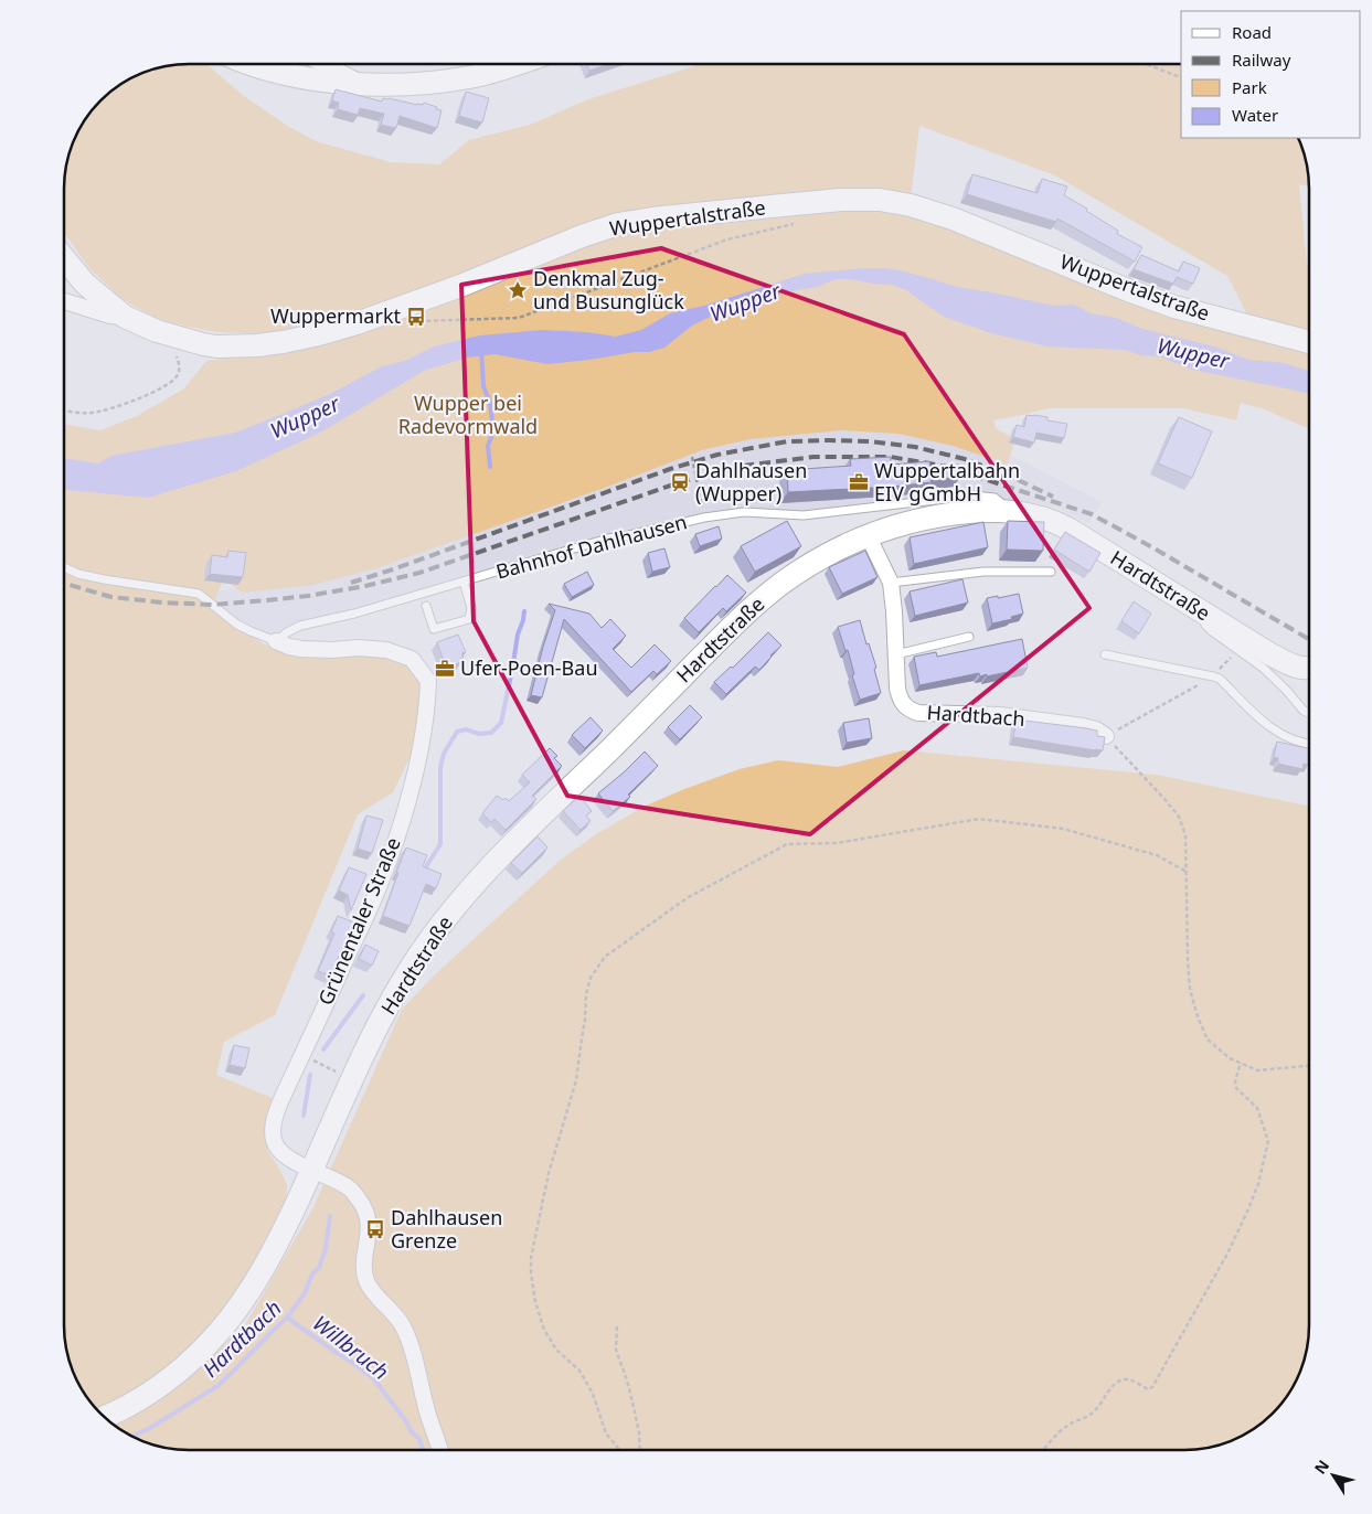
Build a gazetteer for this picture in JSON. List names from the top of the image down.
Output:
{
  "streets": {
    "main road": ["Wuppertalstraße", "Hardtstraße"],
    "street": ["Hardtbach", "Grünentaler Straße"],
    "lane": ["Bahnhof Dahlhausen"]
  },
  "crossings": [
    ["Bahnhof Dahlhausen", "Hardtstraße"],
    ["Bahnhof Dahlhausen", "Grünentaler Straße"],
    ["Hardtstraße", "Hardtbach"],
    ["Hardtstraße", "Grünentaler Straße"]
  ],
  "water": ["Wupper", "Hardtbach", "Willbruch"],
  "parks": ["Wupper bei Radevormwald"],
  "places": {
    "place": ["Denkmal Zug- und Busunglück"],
    "bus stop": ["Wuppermarkt", "Dahlhausen Grenze"],
    "station": ["Dahlhausen (Wupper)"],
    "office": ["Wuppertalbahn EIV gGmbH", "Ufer-Poen-Bau"]
  },
  "legend": [
    "Road",
    "Railway",
    "Park",
    "Water"
  ],
  "north": "top left"
}
